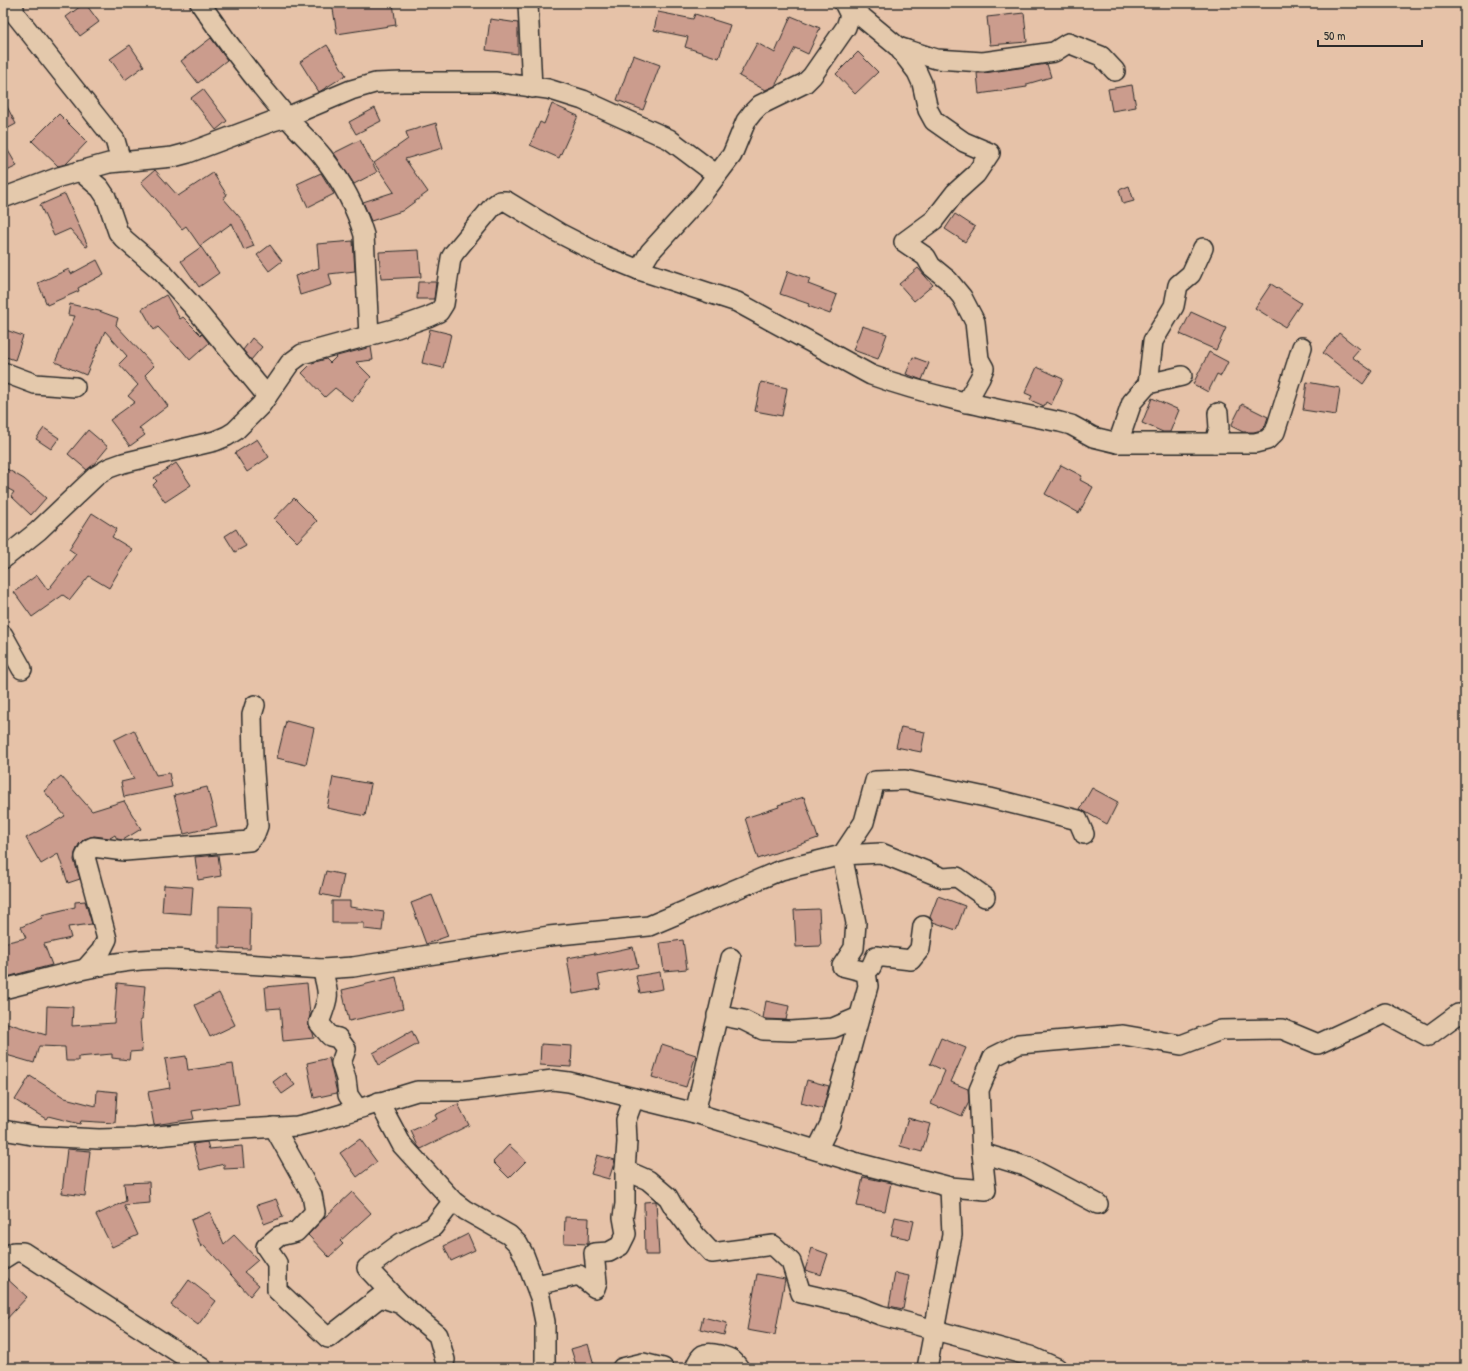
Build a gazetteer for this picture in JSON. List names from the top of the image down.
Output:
{
  "scale_bar": "50 m"
}
